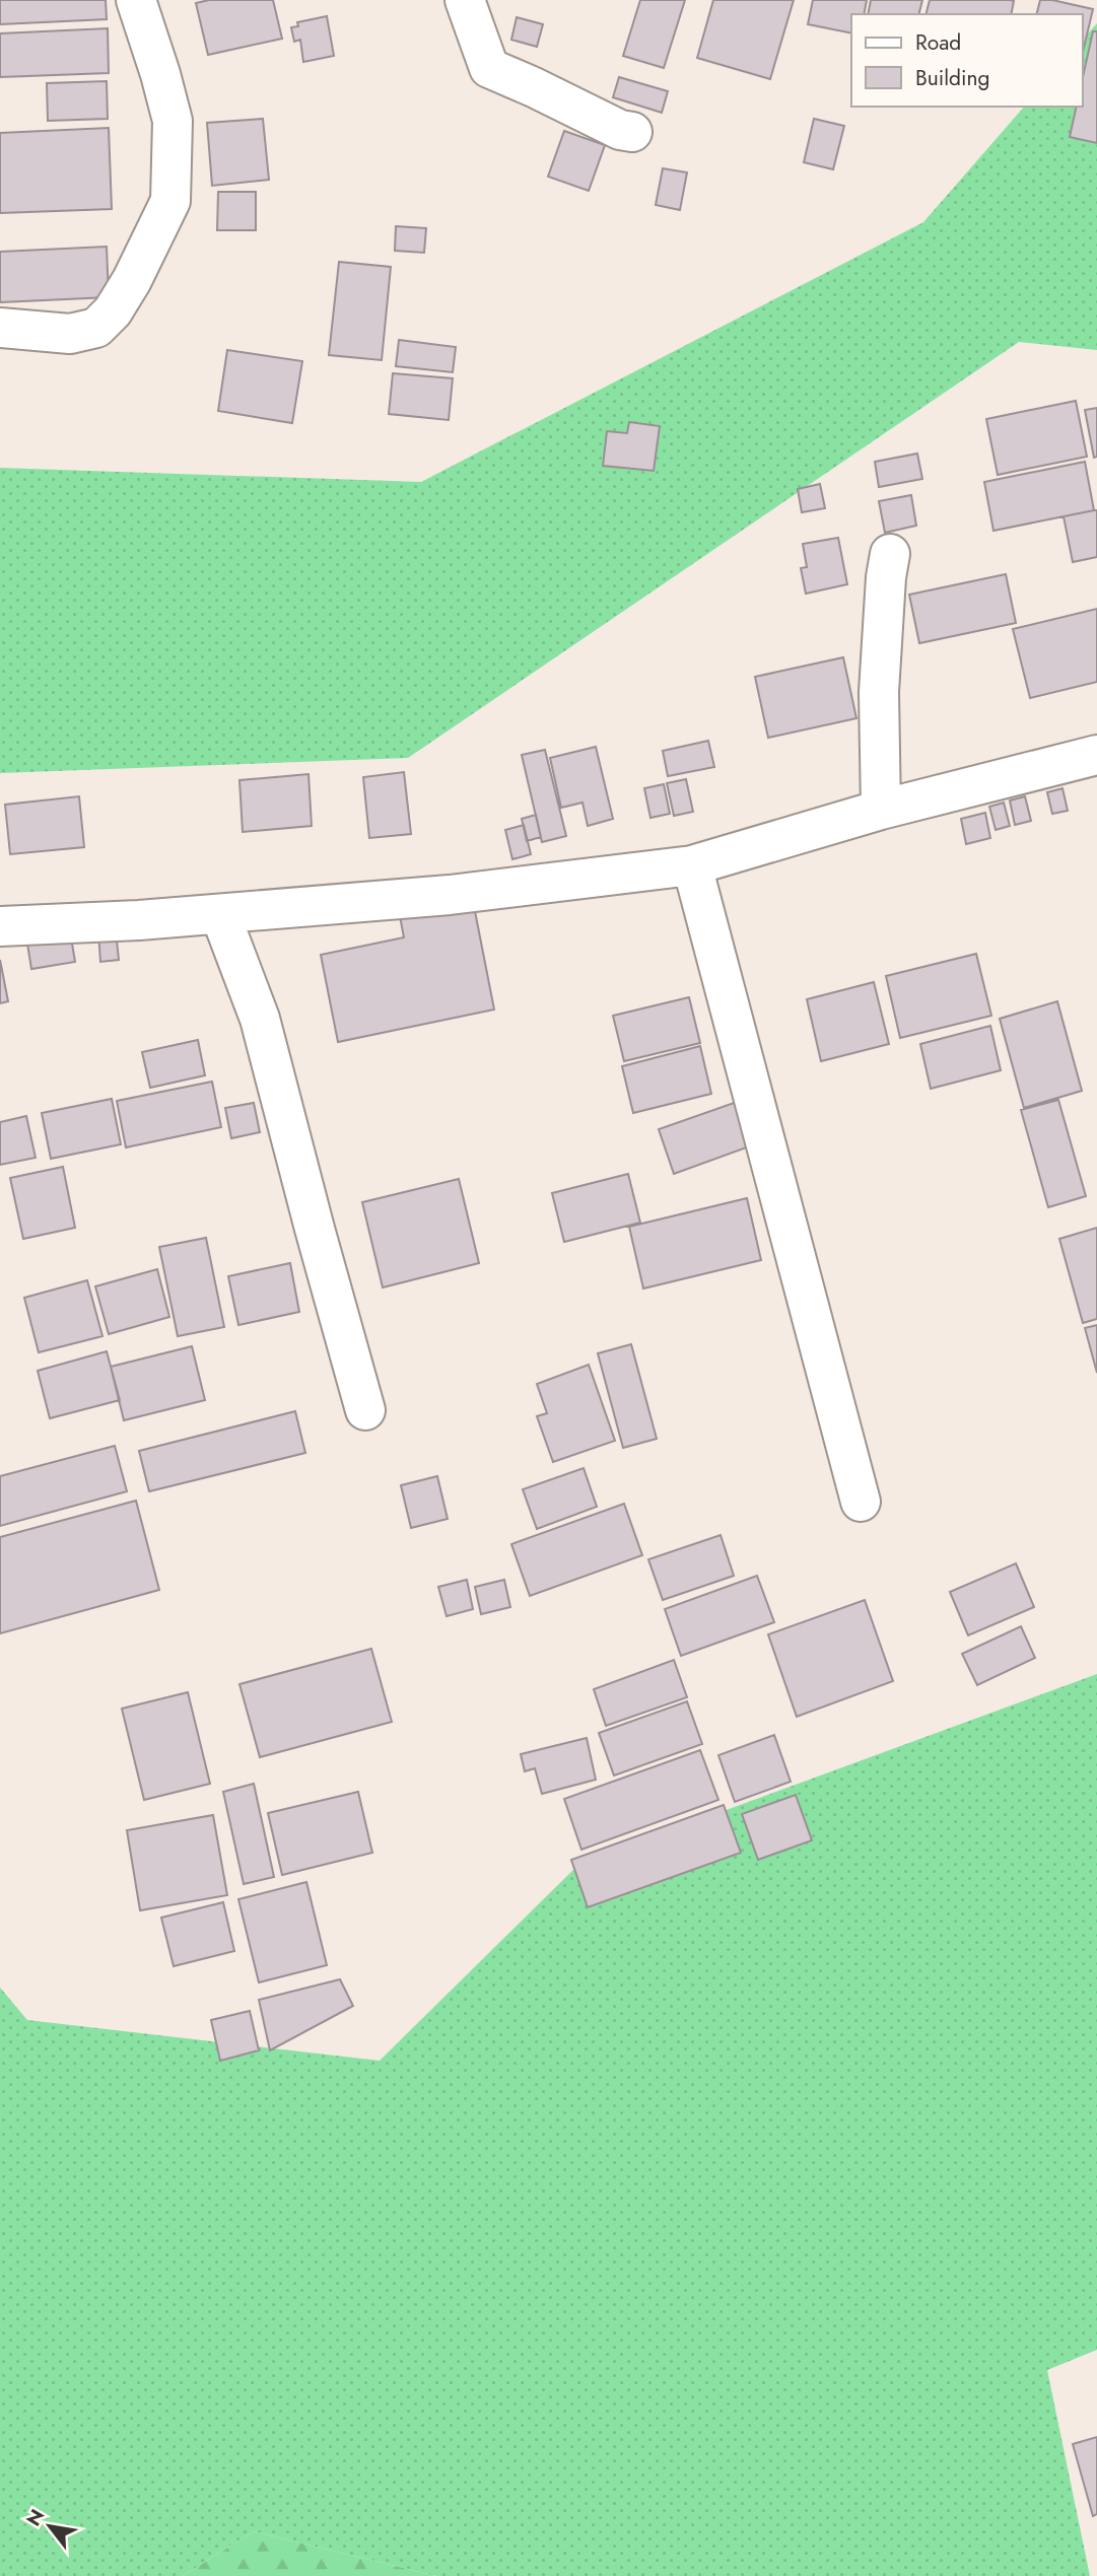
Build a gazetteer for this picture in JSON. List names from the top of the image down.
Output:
{
  "legend": ["Road", "Building"],
  "north": "top left"
}
